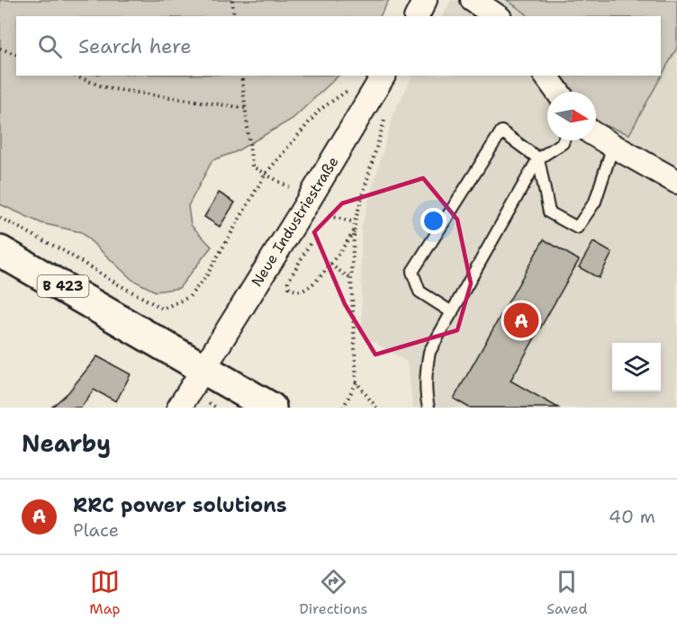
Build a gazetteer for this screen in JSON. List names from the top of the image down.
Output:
{
  "streets": {
    "main road": ["B 423"],
    "street": ["Neue Industriestraße"]
  },
  "crossings": [
    ["Neue Industriestraße", "B 423"]
  ],
  "north": "right",
  "page": {
    "search": "Search here",
    "pins": "A",
    "heading": "Nearby",
    "list": [
      {
        "mark": "A",
        "name": "RRC power solutions",
        "note": "Place",
        "value": "40 m"
      }
    ],
    "nav": ["Map", "Directions", "Saved"]
  }
}
